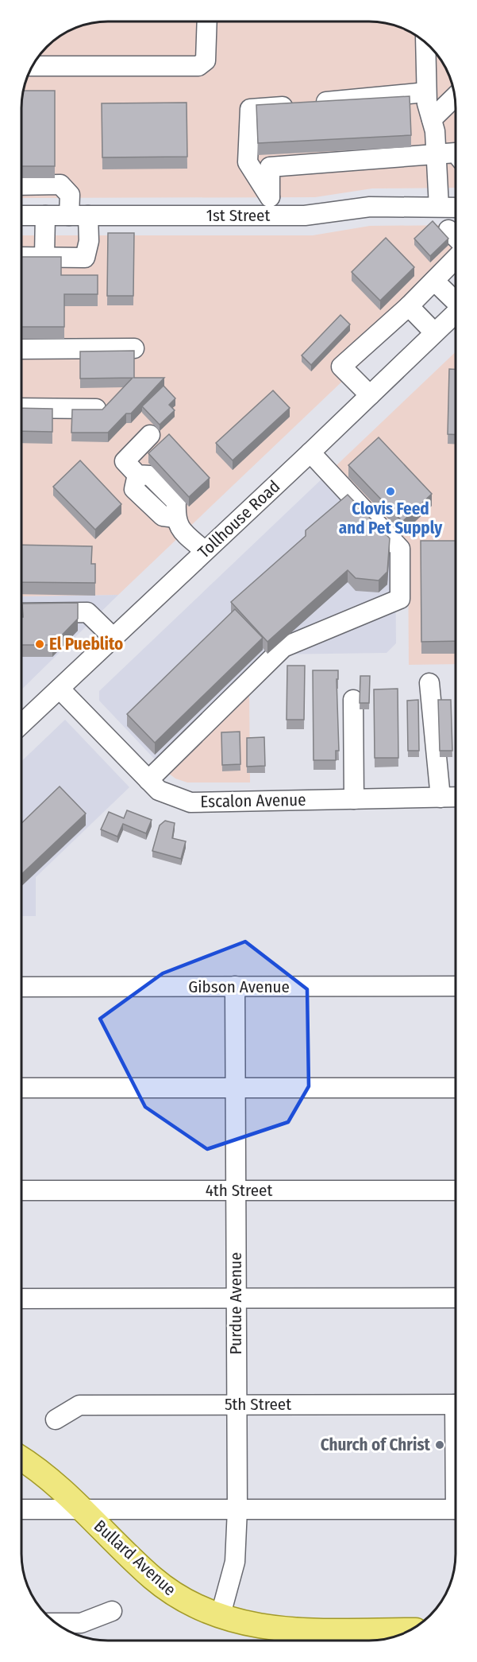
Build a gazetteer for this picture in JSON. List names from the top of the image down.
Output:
{
  "streets": {
    "main road": ["Bullard Avenue"],
    "street": [
      "1st Street",
      "Tollhouse Road",
      "Escalon Avenue",
      "Gibson Avenue",
      "4th Street",
      "Purdue Avenue",
      "5th Street"
    ]
  },
  "crossings": [
    ["Tollhouse Road", "Escalon Avenue"],
    ["Gibson Avenue", "Purdue Avenue"],
    ["4th Street", "Purdue Avenue"],
    ["Purdue Avenue", "5th Street"],
    ["Purdue Avenue", "Bullard Avenue"]
  ],
  "places": ["Clovis Feed and Pet Supply", "El Pueblito", "Church of Christ"]
}
